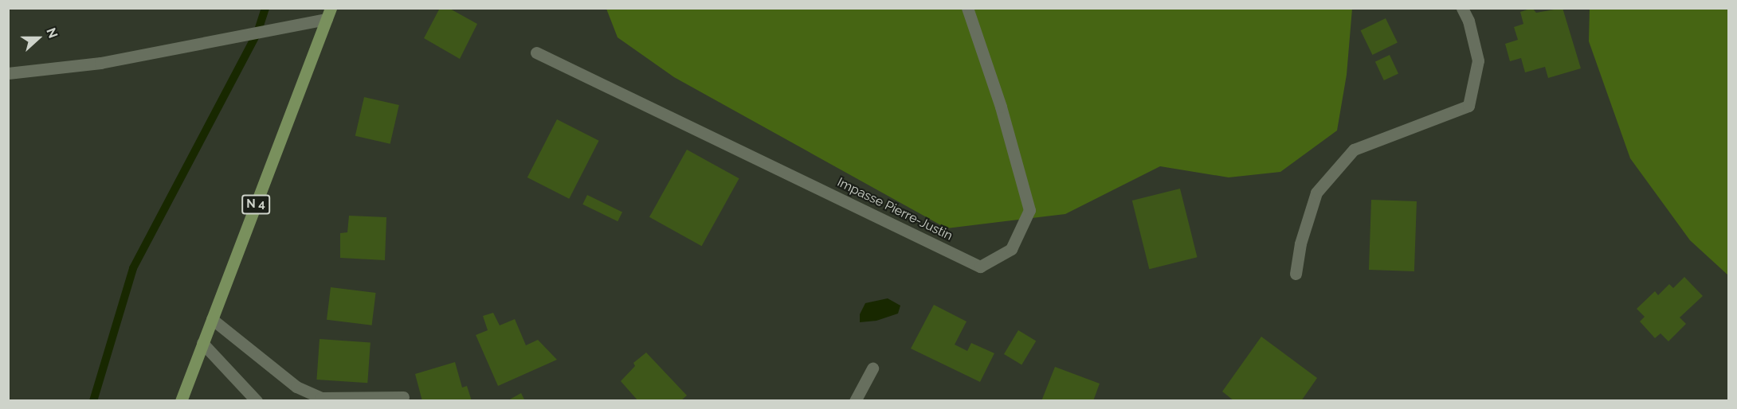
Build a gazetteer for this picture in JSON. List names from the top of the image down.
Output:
{
  "streets": {
    "main road": ["N 4"],
    "street": ["Impasse Pierre-Justin"]
  },
  "north": "right"
}
